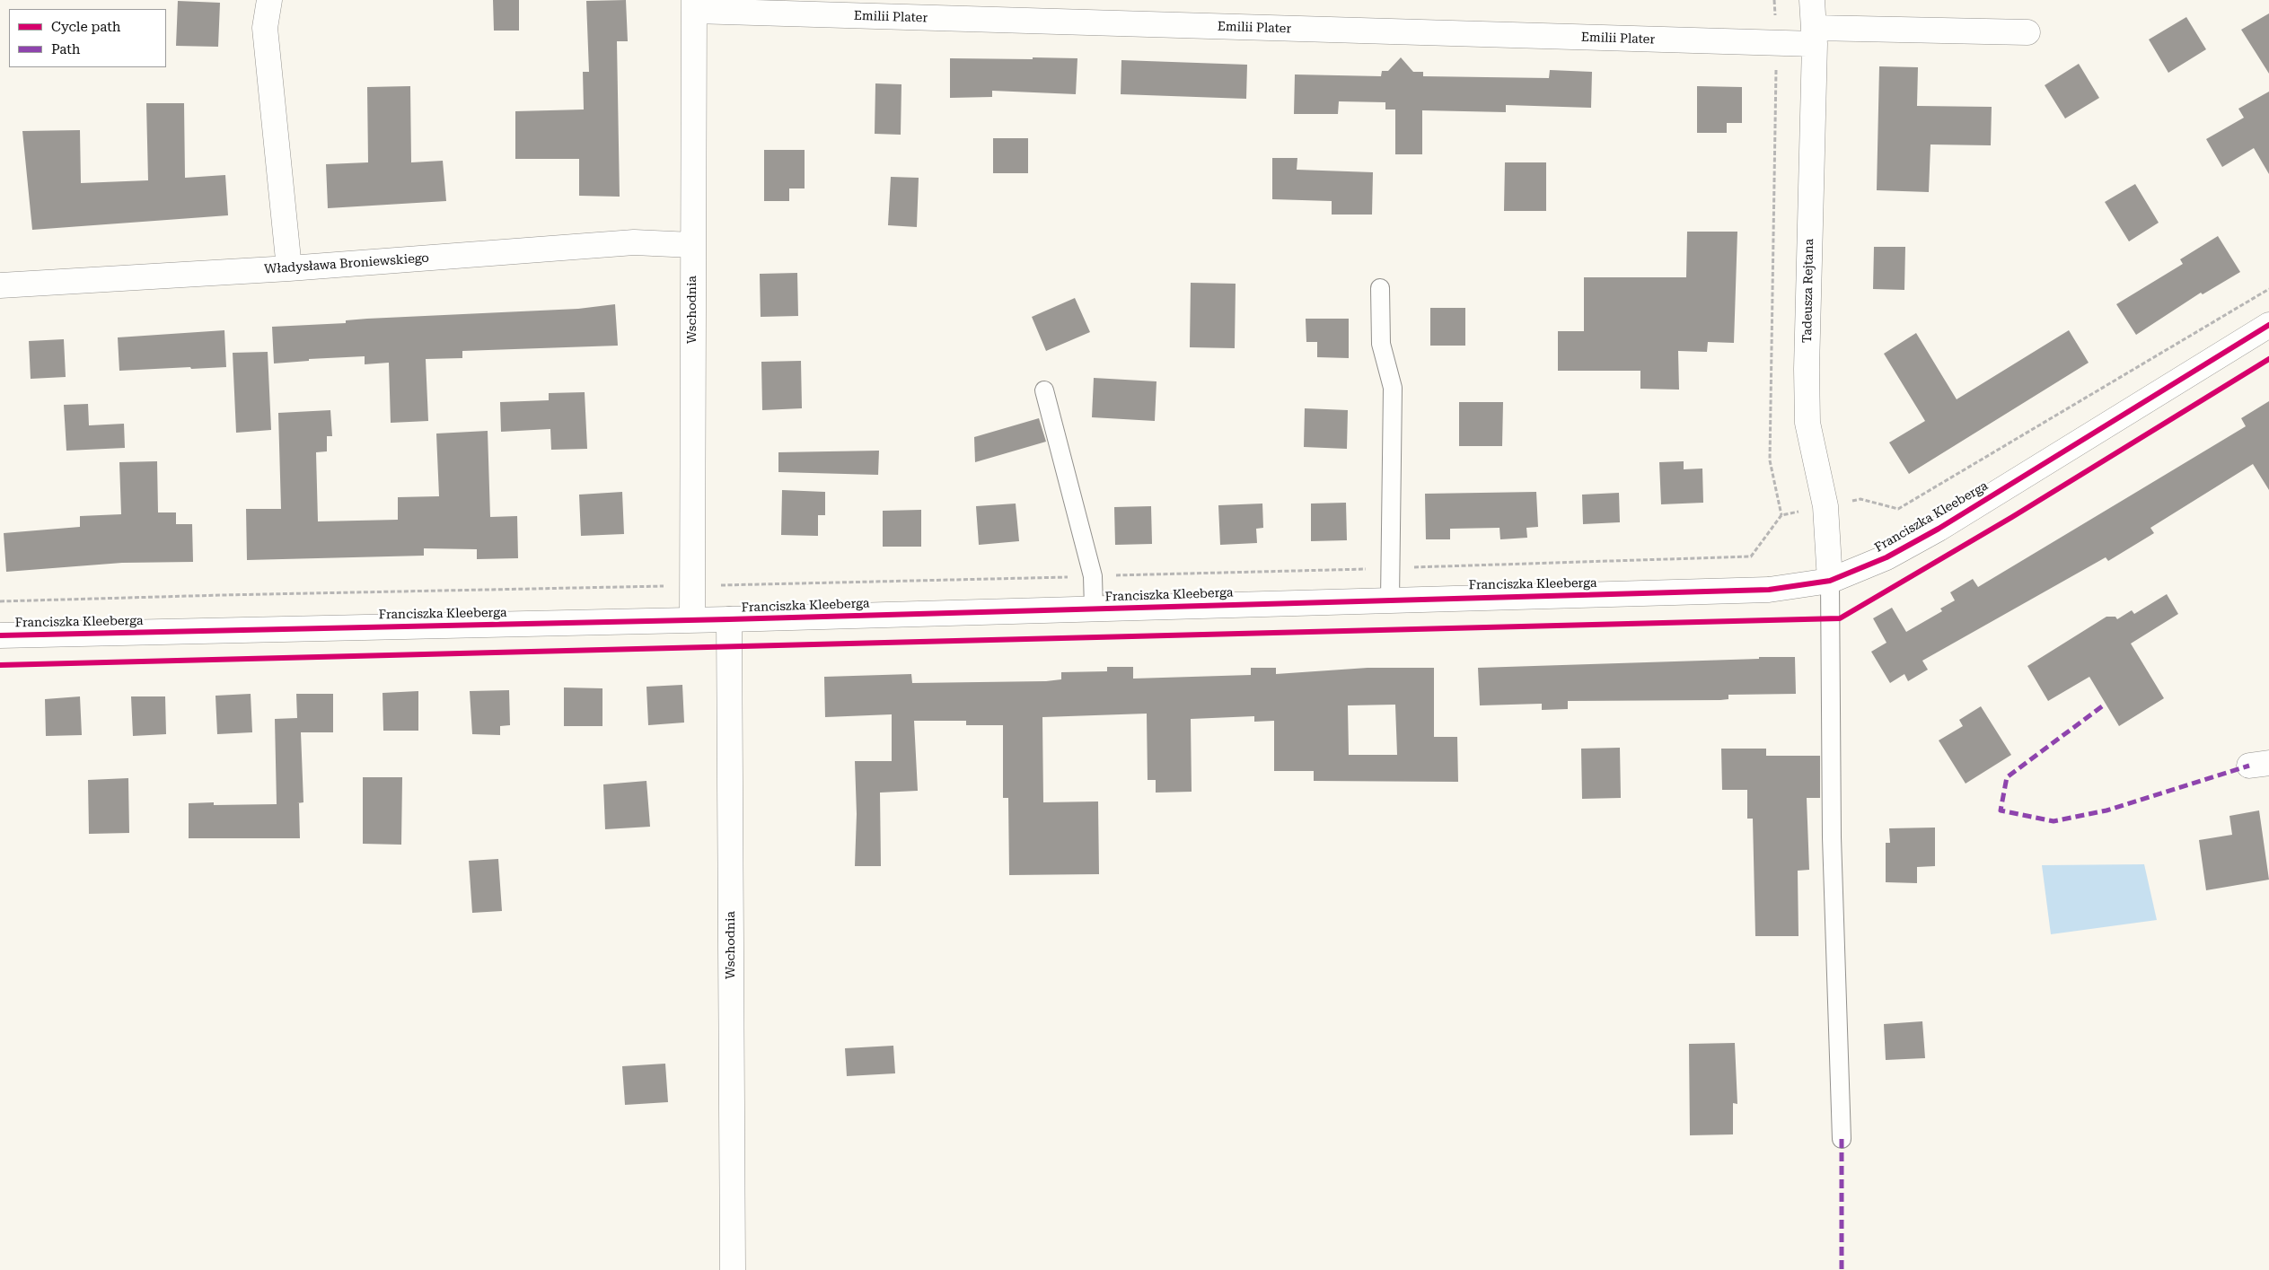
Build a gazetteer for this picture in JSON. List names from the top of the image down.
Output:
{
  "streets": {
    "street": [
      "Emilii Plater",
      "Władysława Broniewskiego",
      "Tadeusza Rejtana",
      "Wschodnia",
      "Franciszka Kleeberga"
    ]
  },
  "crossings": [
    ["Emilii Plater", "Tadeusza Rejtana"],
    ["Emilii Plater", "Wschodnia"],
    ["Władysława Broniewskiego", "Wschodnia"],
    ["Tadeusza Rejtana", "Franciszka Kleeberga"],
    ["Wschodnia", "Franciszka Kleeberga"]
  ],
  "legend": ["Cycle path", "Path"]
}
